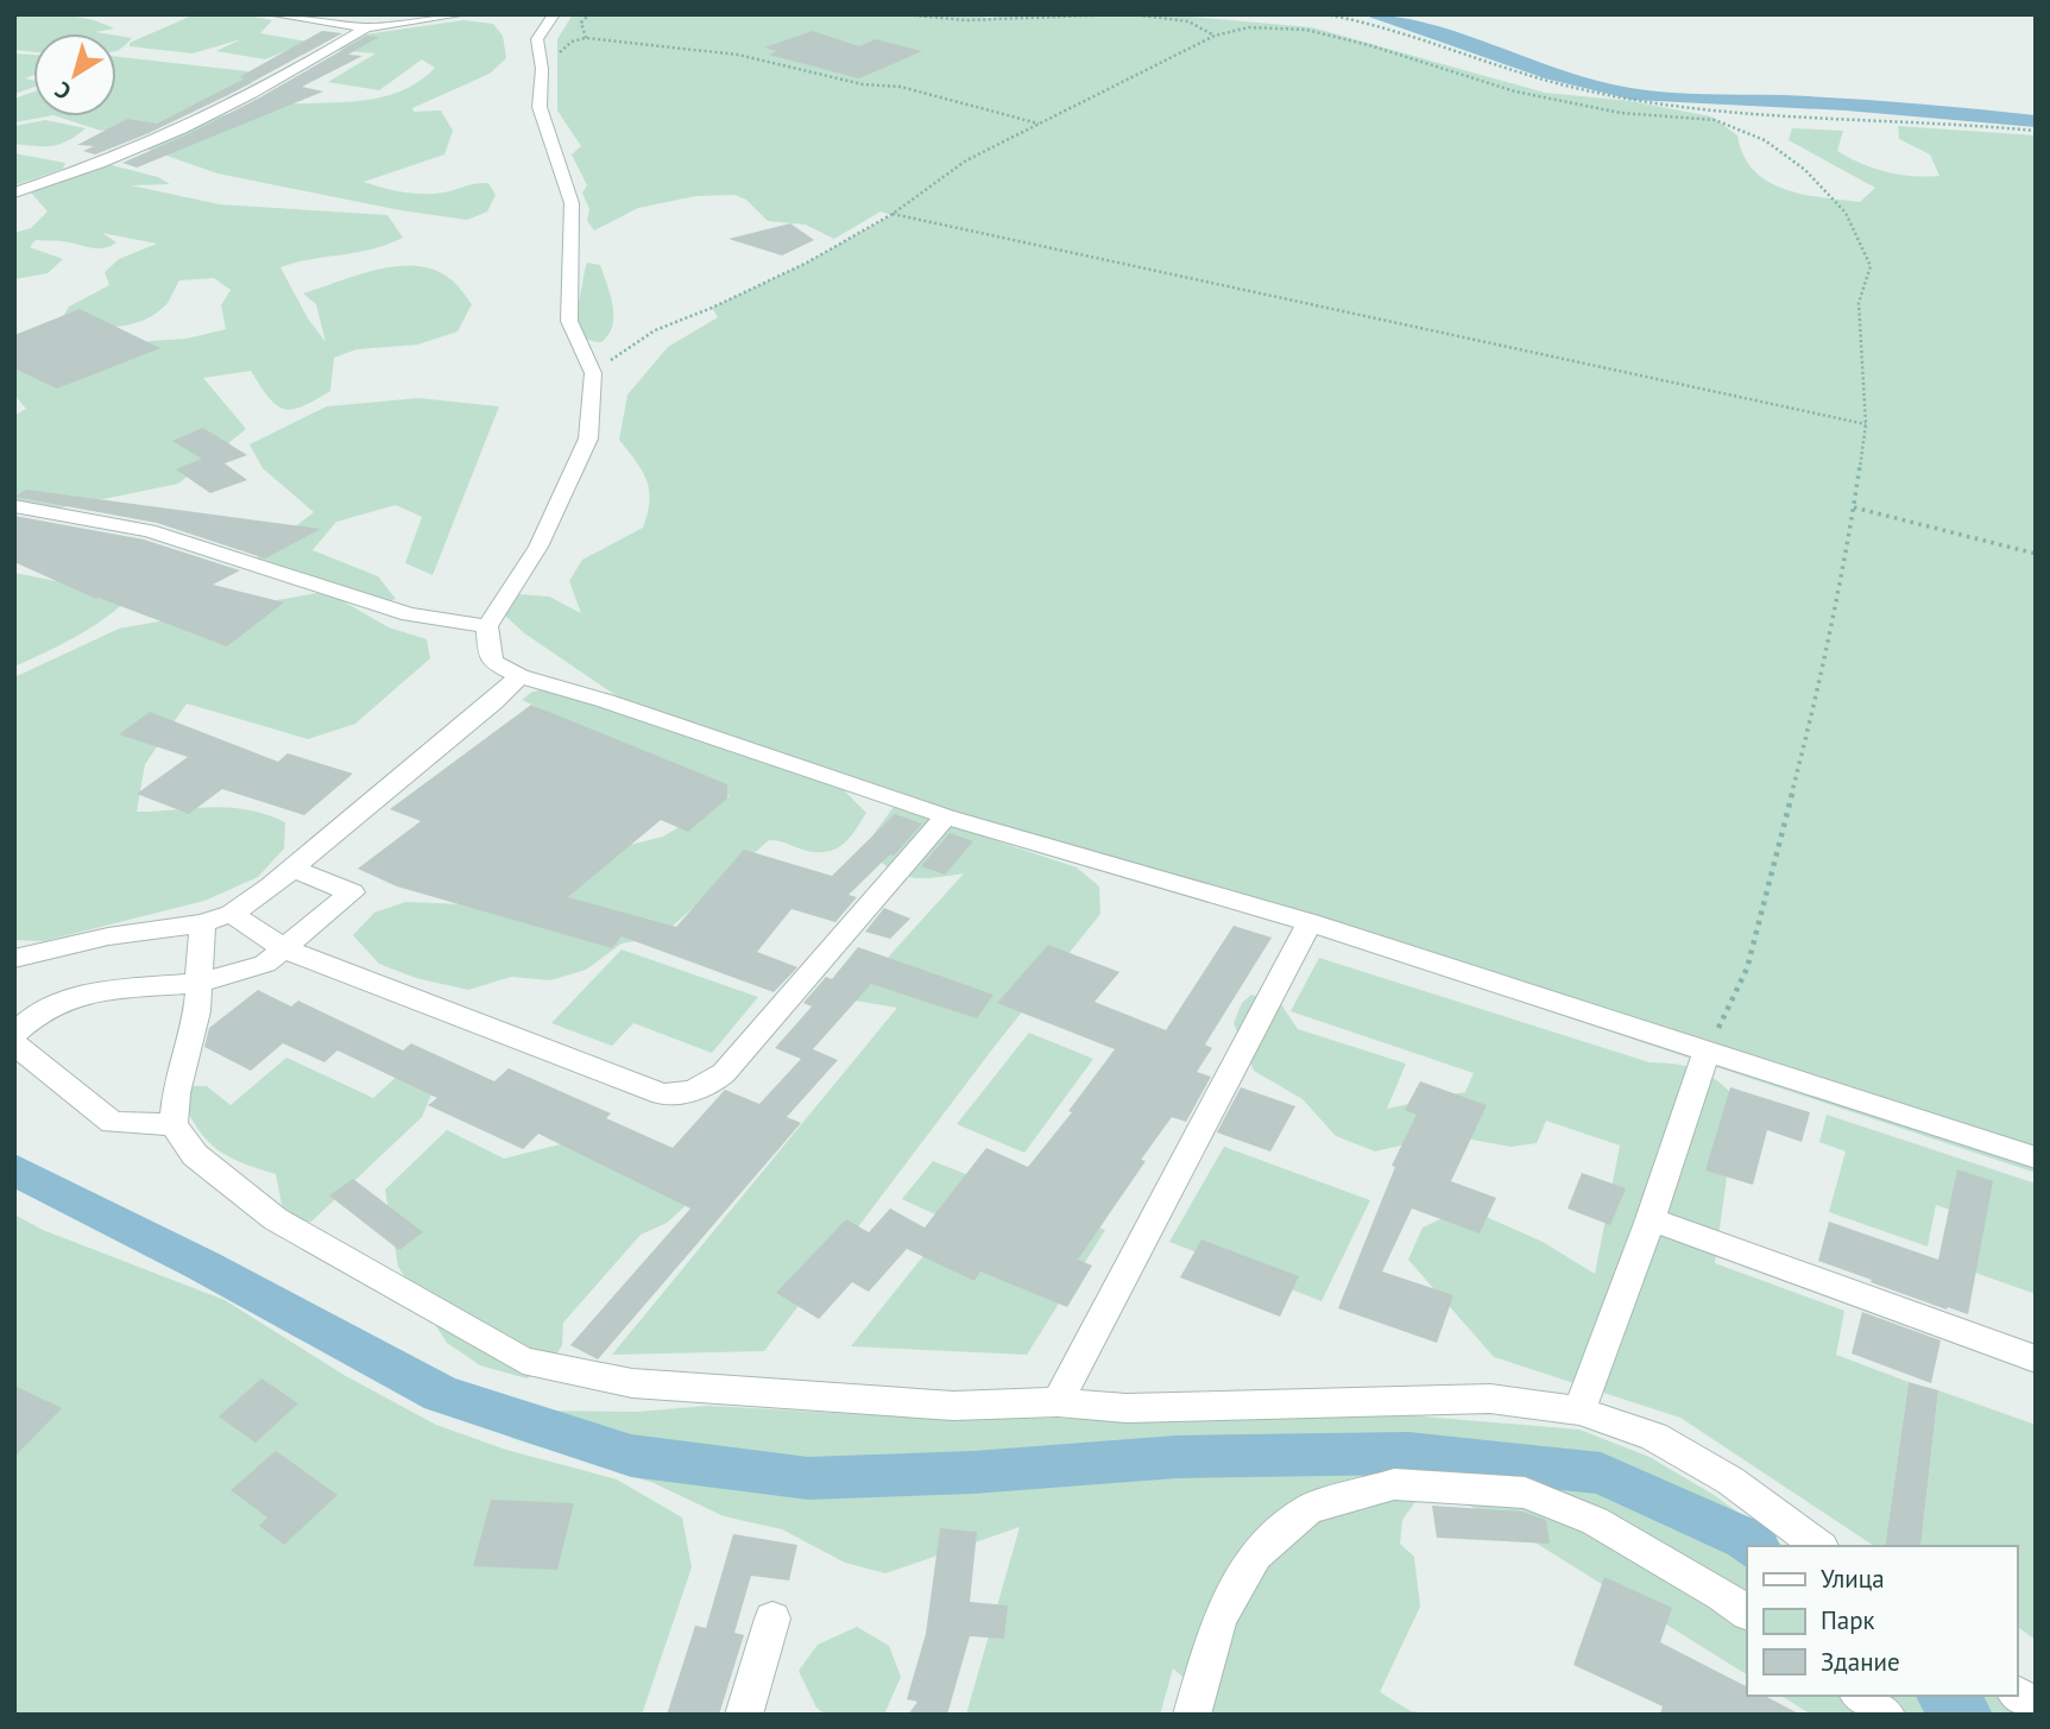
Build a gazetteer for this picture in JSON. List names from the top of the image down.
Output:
{
  "legend": ["Улица", "Парк", "Здание"],
  "north": "bottom left"
}
